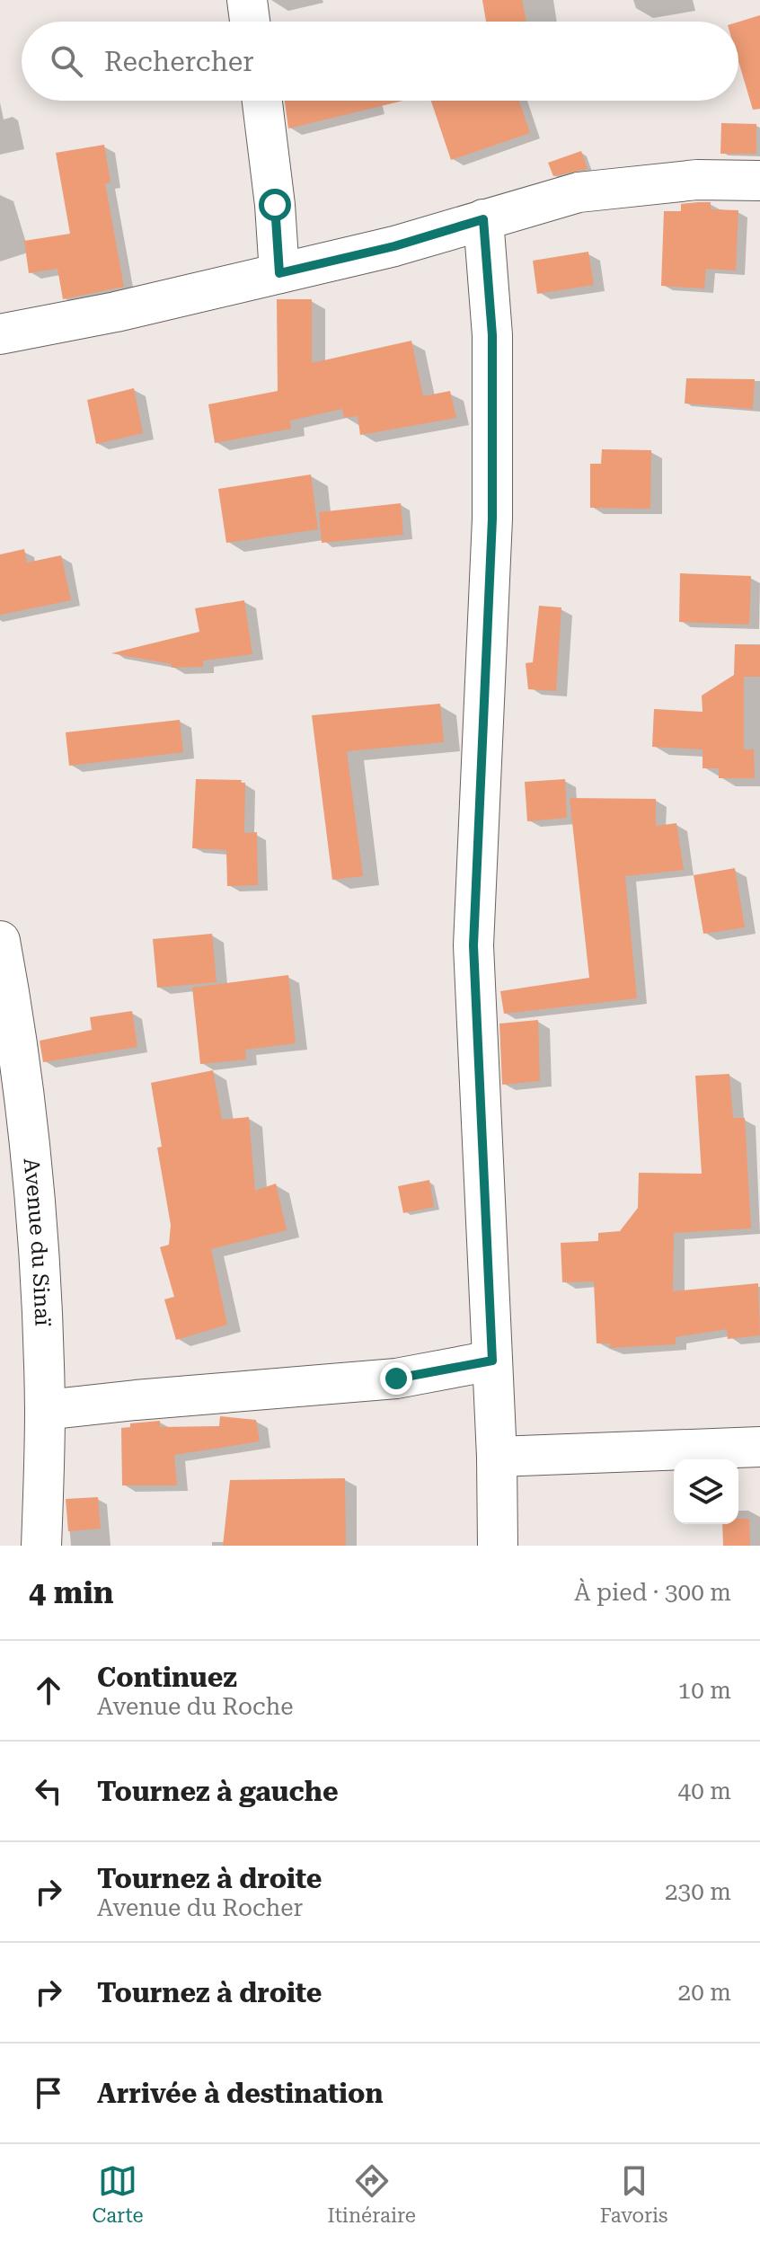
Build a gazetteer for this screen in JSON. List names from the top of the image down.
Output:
{
  "streets": {
    "street": ["Avenue du Sinaï"]
  },
  "page": {
    "search": "Rechercher",
    "heading": ["4 min", "À pied · 300 m"],
    "list": [
      ["Continuez", "Avenue du Roche", "10 m"],
      ["Tournez à gauche", "40 m"],
      ["Tournez à droite", "Avenue du Rocher", "230 m"],
      ["Tournez à droite", "20 m"],
      "Arrivée à destination"
    ],
    "nav": ["Carte", "Itinéraire", "Favoris"]
  }
}
